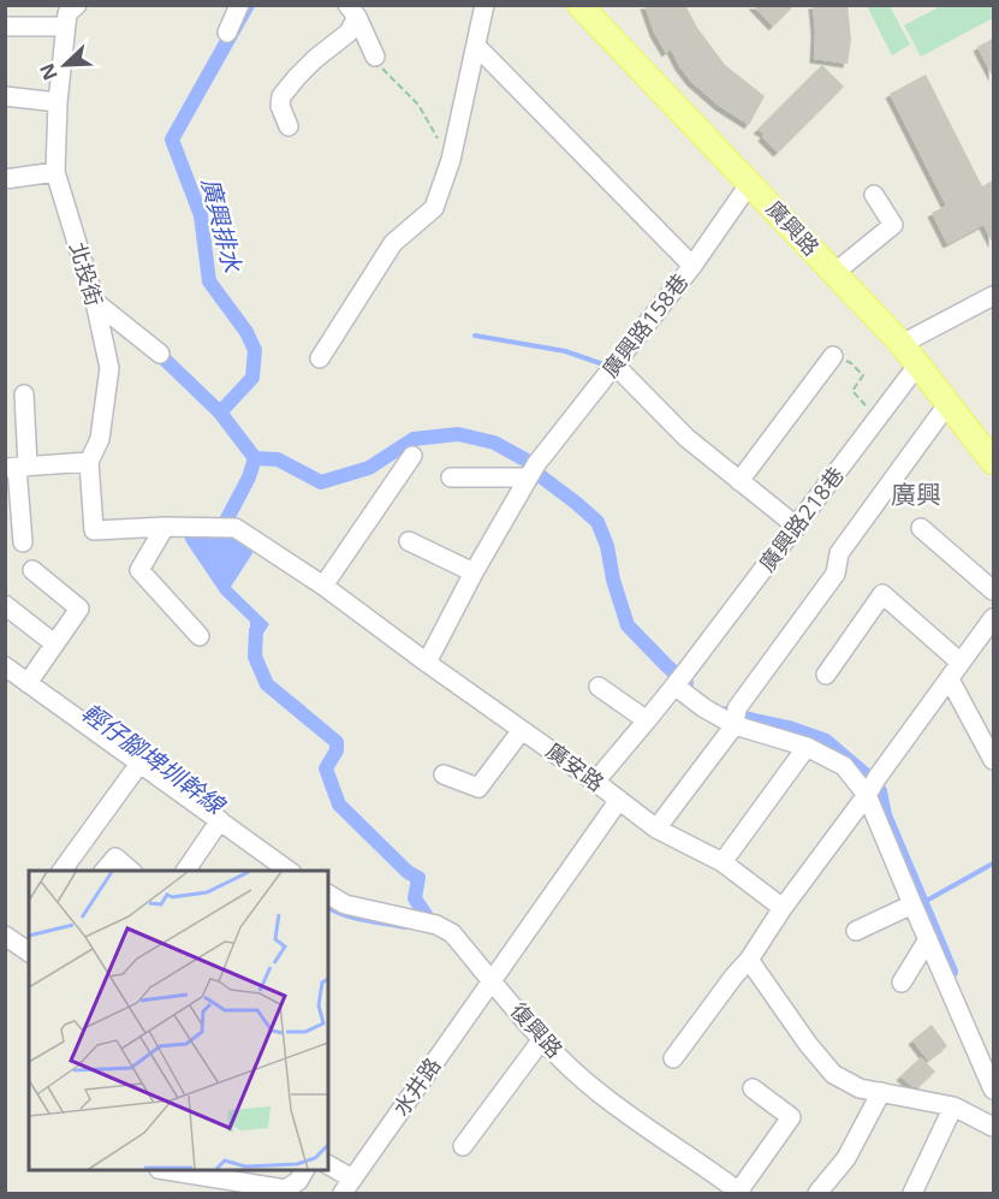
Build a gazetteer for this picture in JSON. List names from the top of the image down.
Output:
{
  "streets": {
    "main road": ["廣興路"],
    "street": [
      "北投街",
      "廣興路158巷",
      "廣興路218巷",
      "廣安路",
      "復興路",
      "水井路"
    ]
  },
  "crossings": [
    ["廣興路", "廣興路158巷"],
    ["廣興路", "廣興路218巷"],
    ["北投街", "廣安路"],
    ["廣興路158巷", "廣安路"],
    ["廣興路218巷", "廣安路"],
    ["廣安路", "水井路"],
    ["復興路", "水井路"]
  ],
  "districts": ["廣興"],
  "water": ["廣興排水", "輕仔腳埤圳幹線"],
  "north": "bottom left"
}
